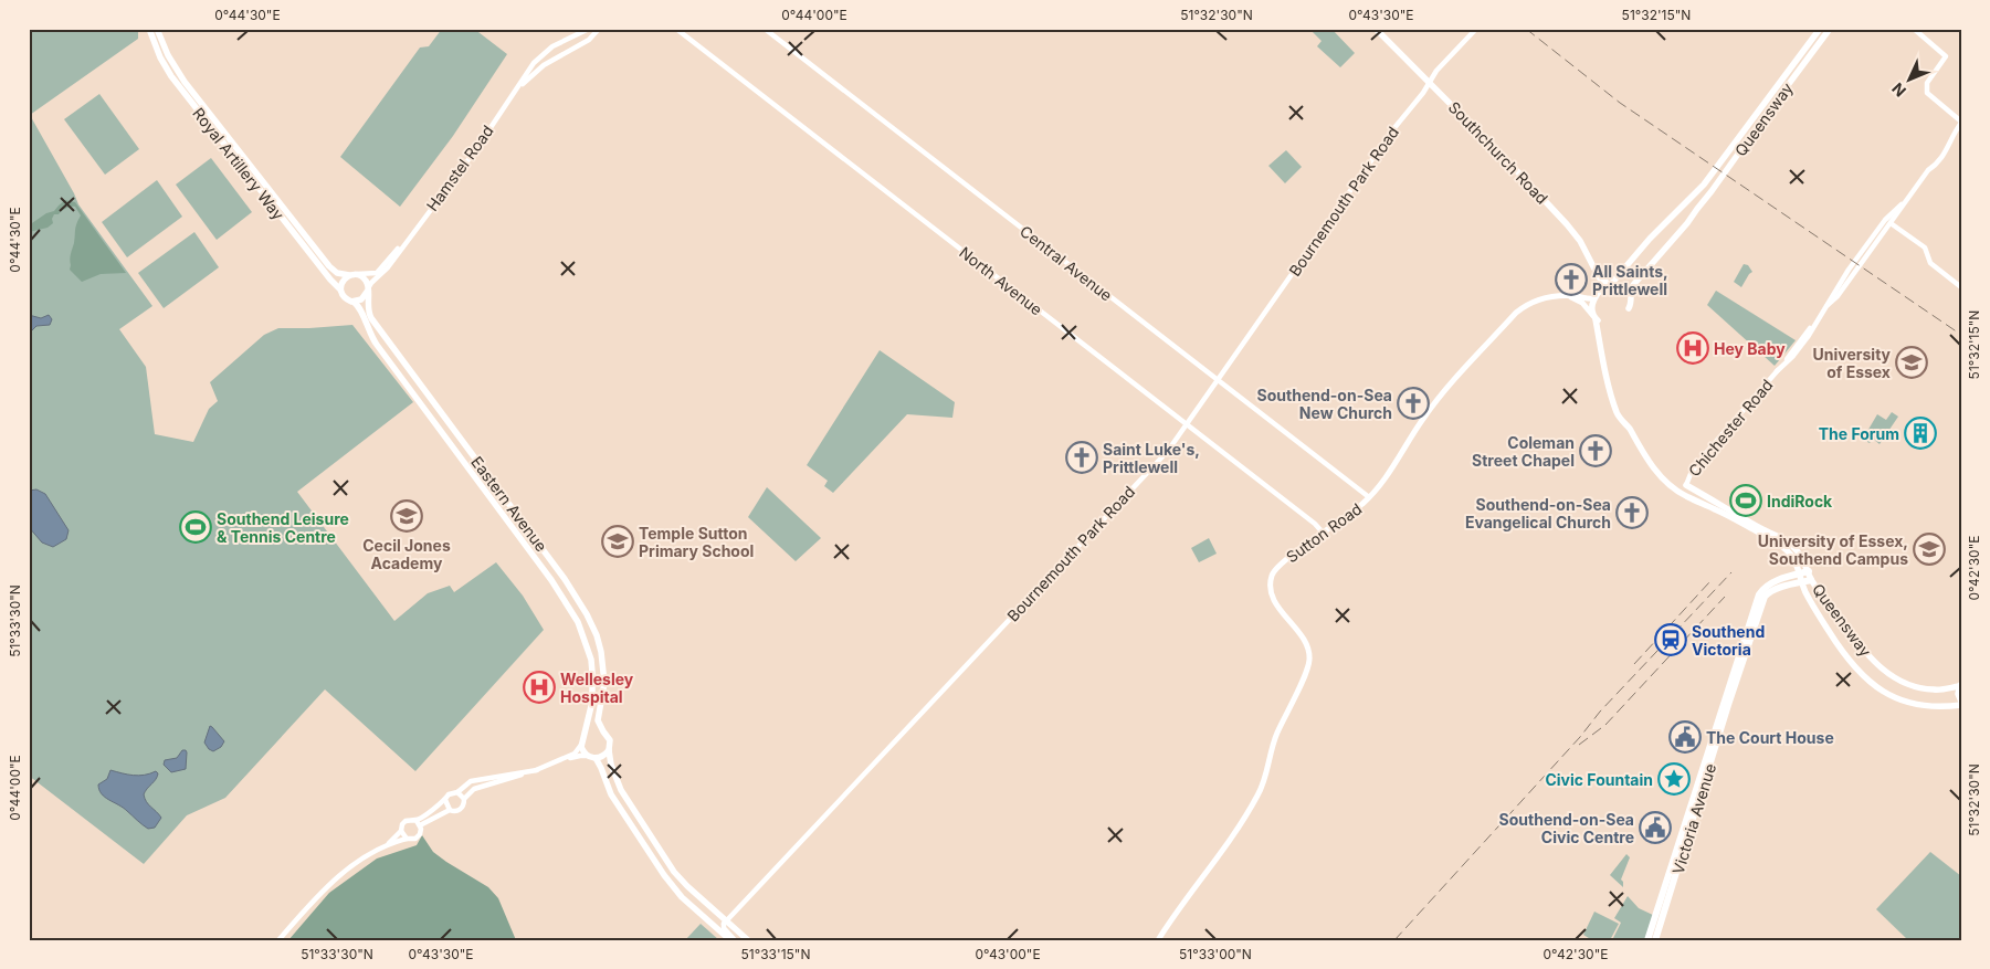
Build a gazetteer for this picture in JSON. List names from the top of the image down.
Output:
{
  "streets": {
    "highway": ["Victoria Avenue"],
    "main road": [
      "Queensway",
      "Southchurch Road",
      "Royal Artillery Way",
      "Eastern Avenue",
      "Sutton Road"
    ],
    "street": [
      "Hamstel Road",
      "Bournemouth Park Road",
      "Central Avenue",
      "North Avenue",
      "Chichester Road"
    ]
  },
  "crossings": [
    ["Queensway", "Southchurch Road"],
    ["Queensway", "Chichester Road"],
    ["Queensway", "Victoria Avenue"],
    ["Southchurch Road", "Bournemouth Park Road"],
    ["Royal Artillery Way", "Hamstel Road"],
    ["Royal Artillery Way", "Eastern Avenue"],
    ["Hamstel Road", "Eastern Avenue"],
    ["Bournemouth Park Road", "Central Avenue"],
    ["Bournemouth Park Road", "North Avenue"],
    ["Bournemouth Park Road", "Eastern Avenue"],
    ["Central Avenue", "Sutton Road"],
    ["North Avenue", "Sutton Road"]
  ],
  "places": {
    "church": [
      "All Saints, Prittlewell",
      "Southend-on-Sea New Church",
      "Coleman Street Chapel",
      "Saint Luke's, Prittlewell",
      "Southend-on-Sea Evangelical Church"
    ],
    "hospital": ["Hey Baby", "Wellesley Hospital"],
    "school or university": [
      "University of Essex",
      "Cecil Jones Academy",
      "Temple Sutton Primary School",
      "University of Essex, Southend Campus"
    ],
    "building": ["The Forum"],
    "sports": ["IndiRock", "Southend Leisure & Tennis Centre"],
    "station": ["Southend Victoria"],
    "public building": ["The Court House", "Southend-on-Sea Civic Centre"],
    "place": ["Civic Fountain"]
  },
  "north": "bottom left",
  "coordinates": [
    "0°44'30\"E",
    "0°44'00\"E",
    "51°32'30\"N",
    "0°43'30\"E",
    "51°32'15\"N",
    "0°42'30\"E",
    "51°33'30\"N",
    "51°33'15\"N",
    "0°43'00\"E",
    "51°33'00\"N"
  ]
}
